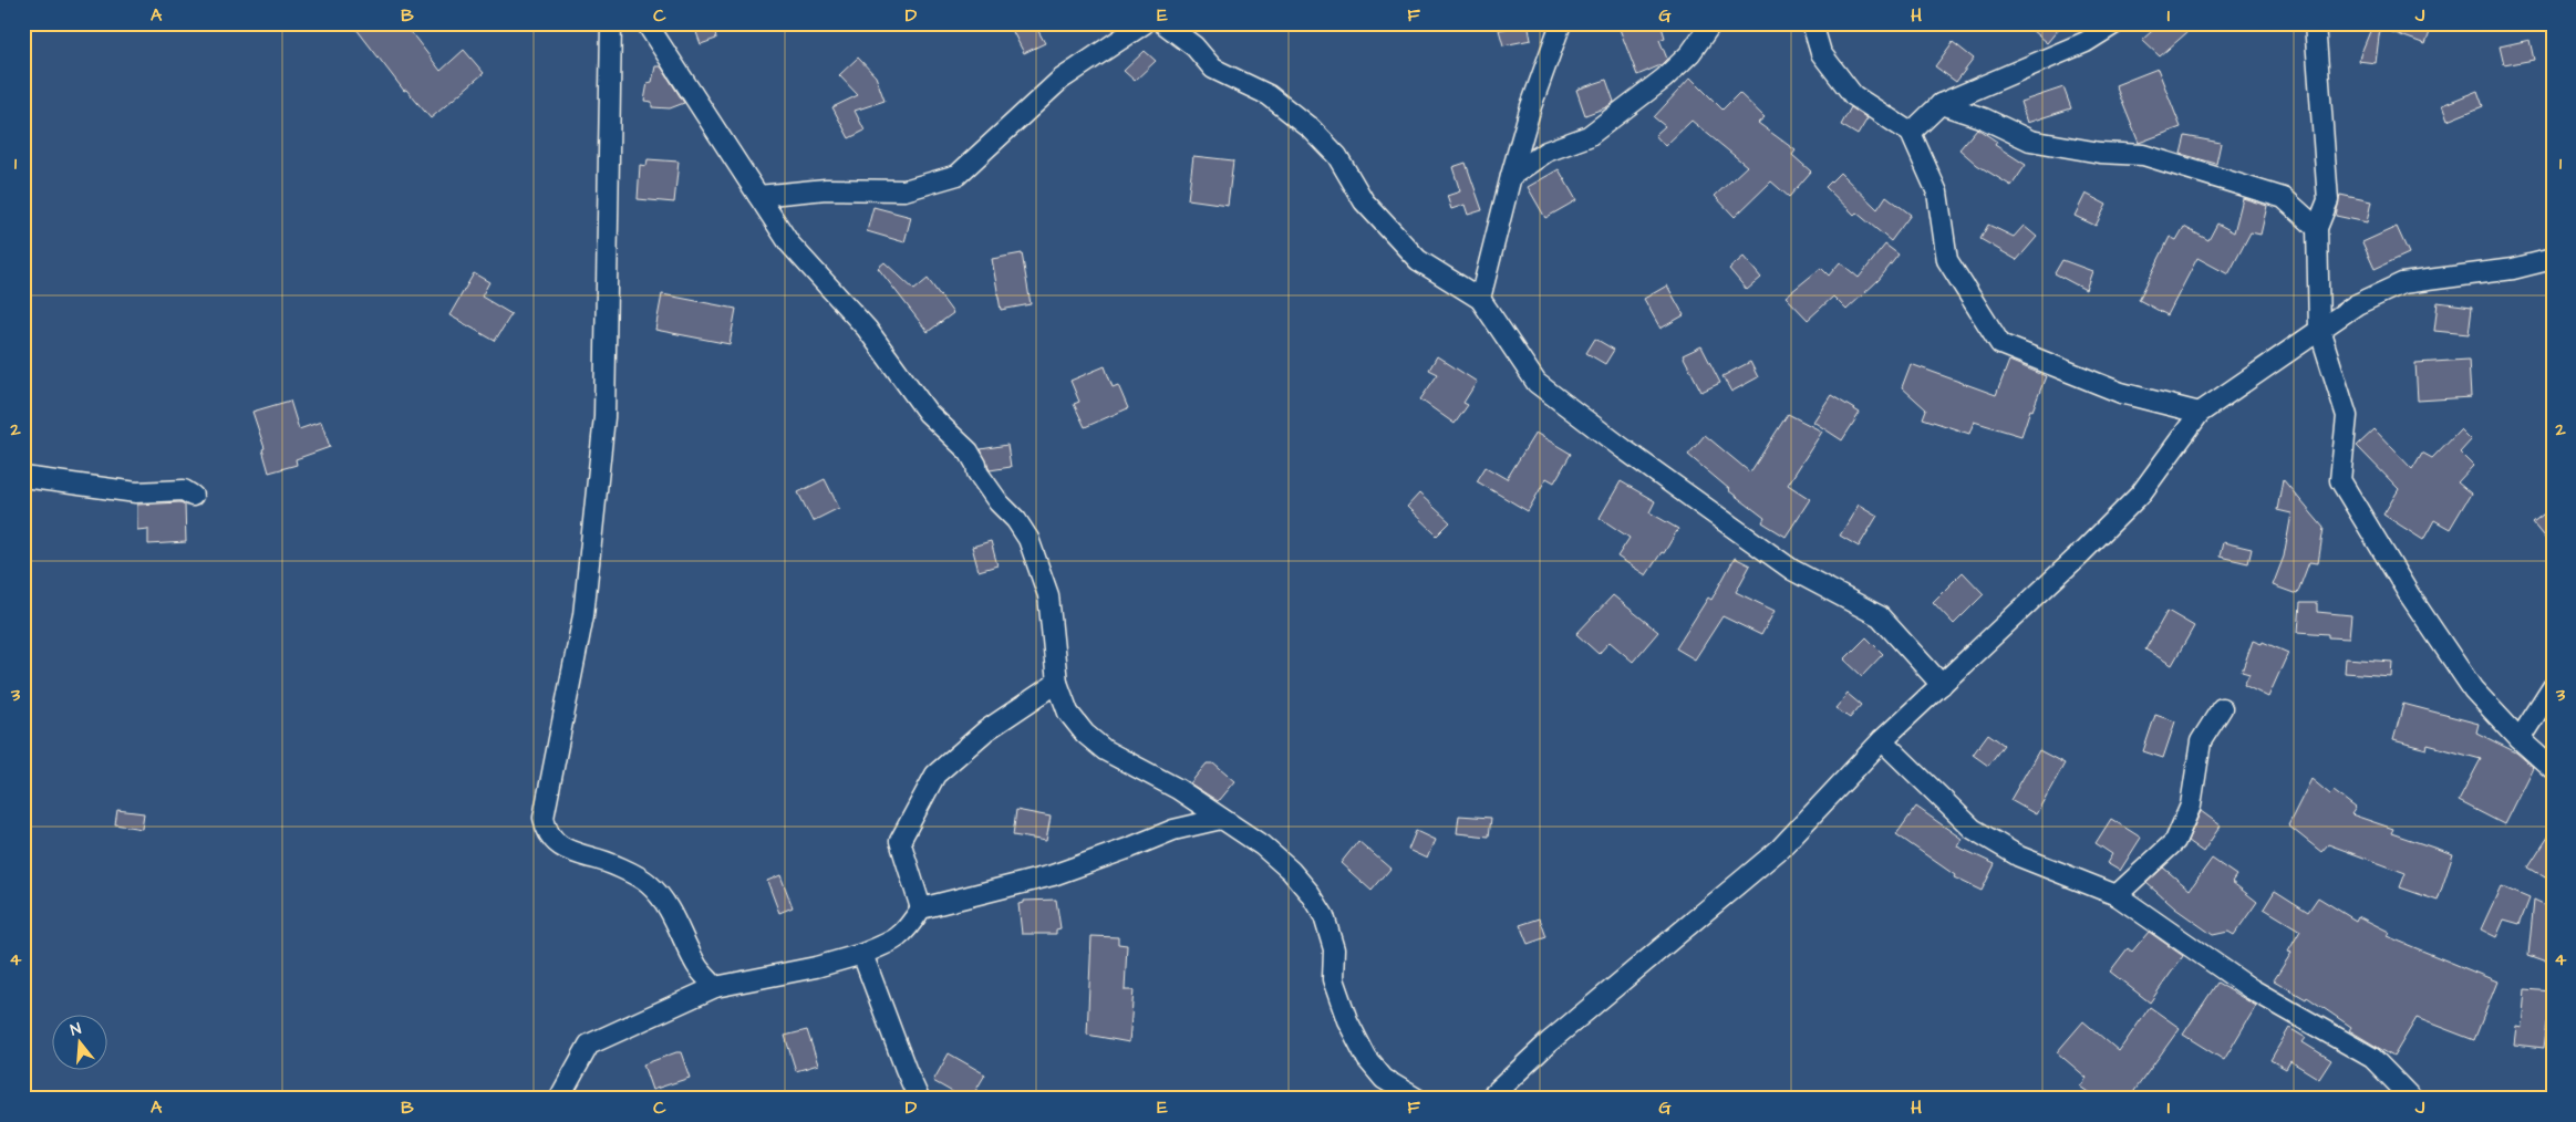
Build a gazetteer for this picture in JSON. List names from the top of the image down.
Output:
{
  "north": "top",
  "grid": {
    "columns": [
      "A",
      "B",
      "C",
      "D",
      "E",
      "F",
      "G",
      "H",
      "I",
      "J"
    ],
    "rows": [
      "1",
      "2",
      "3",
      "4"
    ]
  }
}
